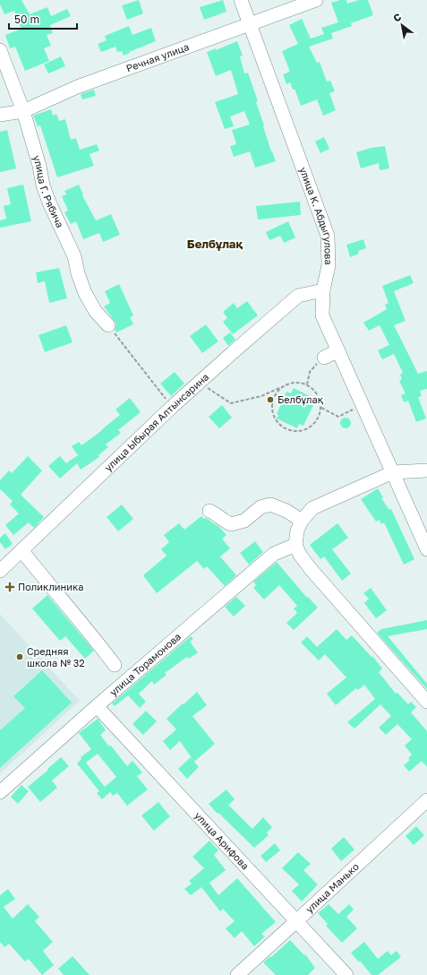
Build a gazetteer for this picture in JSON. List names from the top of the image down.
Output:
{
  "streets": {
    "street": [
      "Речная улица",
      "улица Г. Рябича",
      "улица К. Абдыгулова",
      "улица Ыбырая Алтынсарина",
      "улица Торамонова",
      "улица Арифова",
      "улица Манько"
    ]
  },
  "crossings": [
    ["Речная улица", "улица Г. Рябича"],
    ["Речная улица", "улица К. Абдыгулова"],
    ["улица К. Абдыгулова", "улица Ыбырая Алтынсарина"],
    ["улица Торамонова", "улица Арифова"],
    ["улица Арифова", "улица Манько"]
  ],
  "districts": ["Белбұлақ"],
  "places": {
    "other": ["Белбұлақ", "Средняя школа № 32"],
    "health": ["Поликлиника"]
  },
  "scale_bar": "50 m",
  "north": "top left"
}
